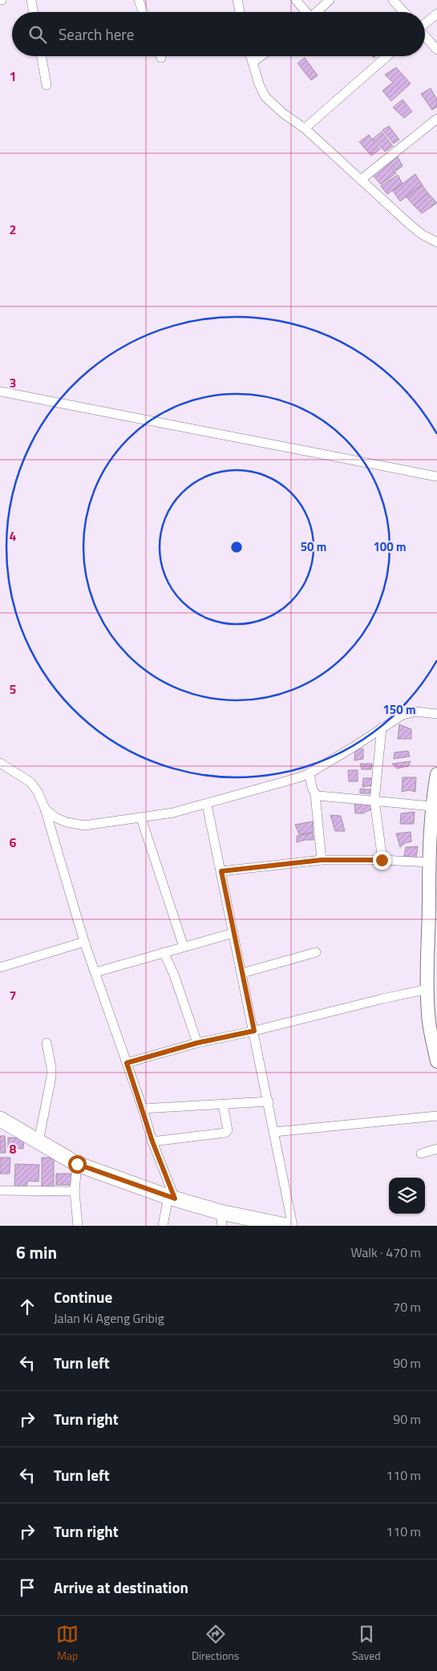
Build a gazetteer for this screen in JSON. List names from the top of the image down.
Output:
{
  "page": {
    "search": "Search here",
    "heading": ["6 min", "Walk · 470 m"],
    "list": [
      ["Continue", "Jalan Ki Ageng Gribig", "70 m"],
      ["Turn left", "90 m"],
      ["Turn right", "90 m"],
      ["Turn left", "110 m"],
      ["Turn right", "110 m"],
      "Arrive at destination"
    ],
    "nav": ["Map", "Directions", "Saved"]
  },
  "grid": {
    "rows": [
      "1",
      "2",
      "3",
      "4",
      "5",
      "6",
      "7",
      "8"
    ]
  },
  "rings": ["50 m", "100 m", "150 m"]
}
